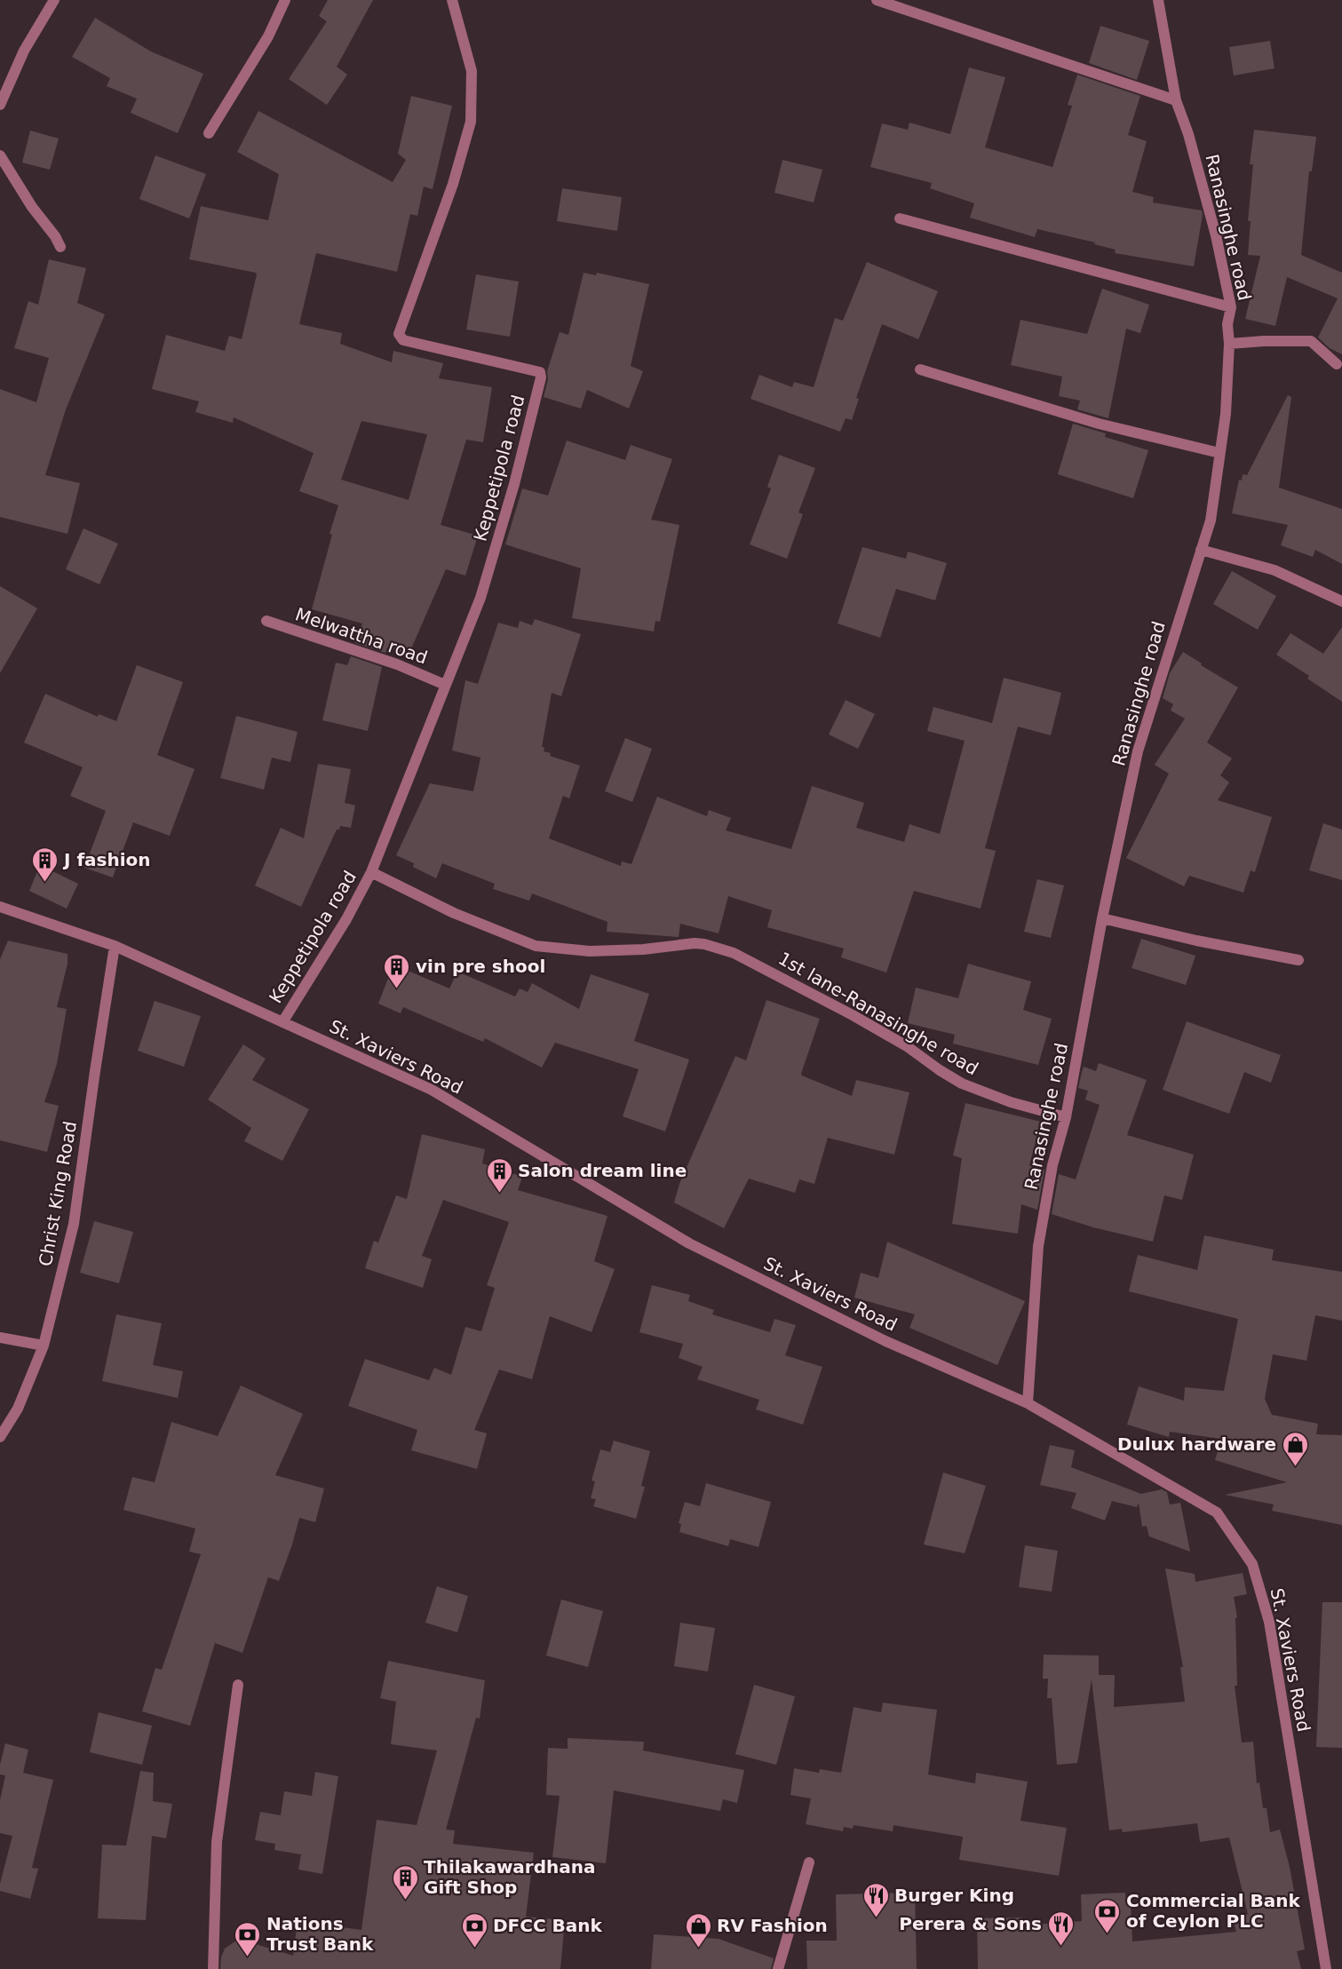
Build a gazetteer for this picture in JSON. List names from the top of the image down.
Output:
{
  "streets": {
    "street": [
      "Ranasinghe road",
      "Keppetipola road",
      "Melwattha road",
      "1st lane-Ranasinghe road",
      "St. Xaviers Road",
      "Christ King Road"
    ]
  },
  "crossings": [
    ["Ranasinghe road", "1st lane-Ranasinghe road"],
    ["Ranasinghe road", "St. Xaviers Road"],
    ["Keppetipola road", "Melwattha road"],
    ["Keppetipola road", "1st lane-Ranasinghe road"],
    ["Keppetipola road", "St. Xaviers Road"],
    ["St. Xaviers Road", "Christ King Road"]
  ],
  "places": {
    "building": [
      "J fashion",
      "vin pre shool",
      "Salon dream line",
      "Thilakawardhana Gift Shop"
    ],
    "shop": ["Dulux hardware", "RV Fashion"],
    "restaurant": ["Burger King", "Perera & Sons"],
    "bank": ["Commercial Bank of Ceylon PLC", "DFCC Bank", "Nations Trust Bank"]
  }
}
